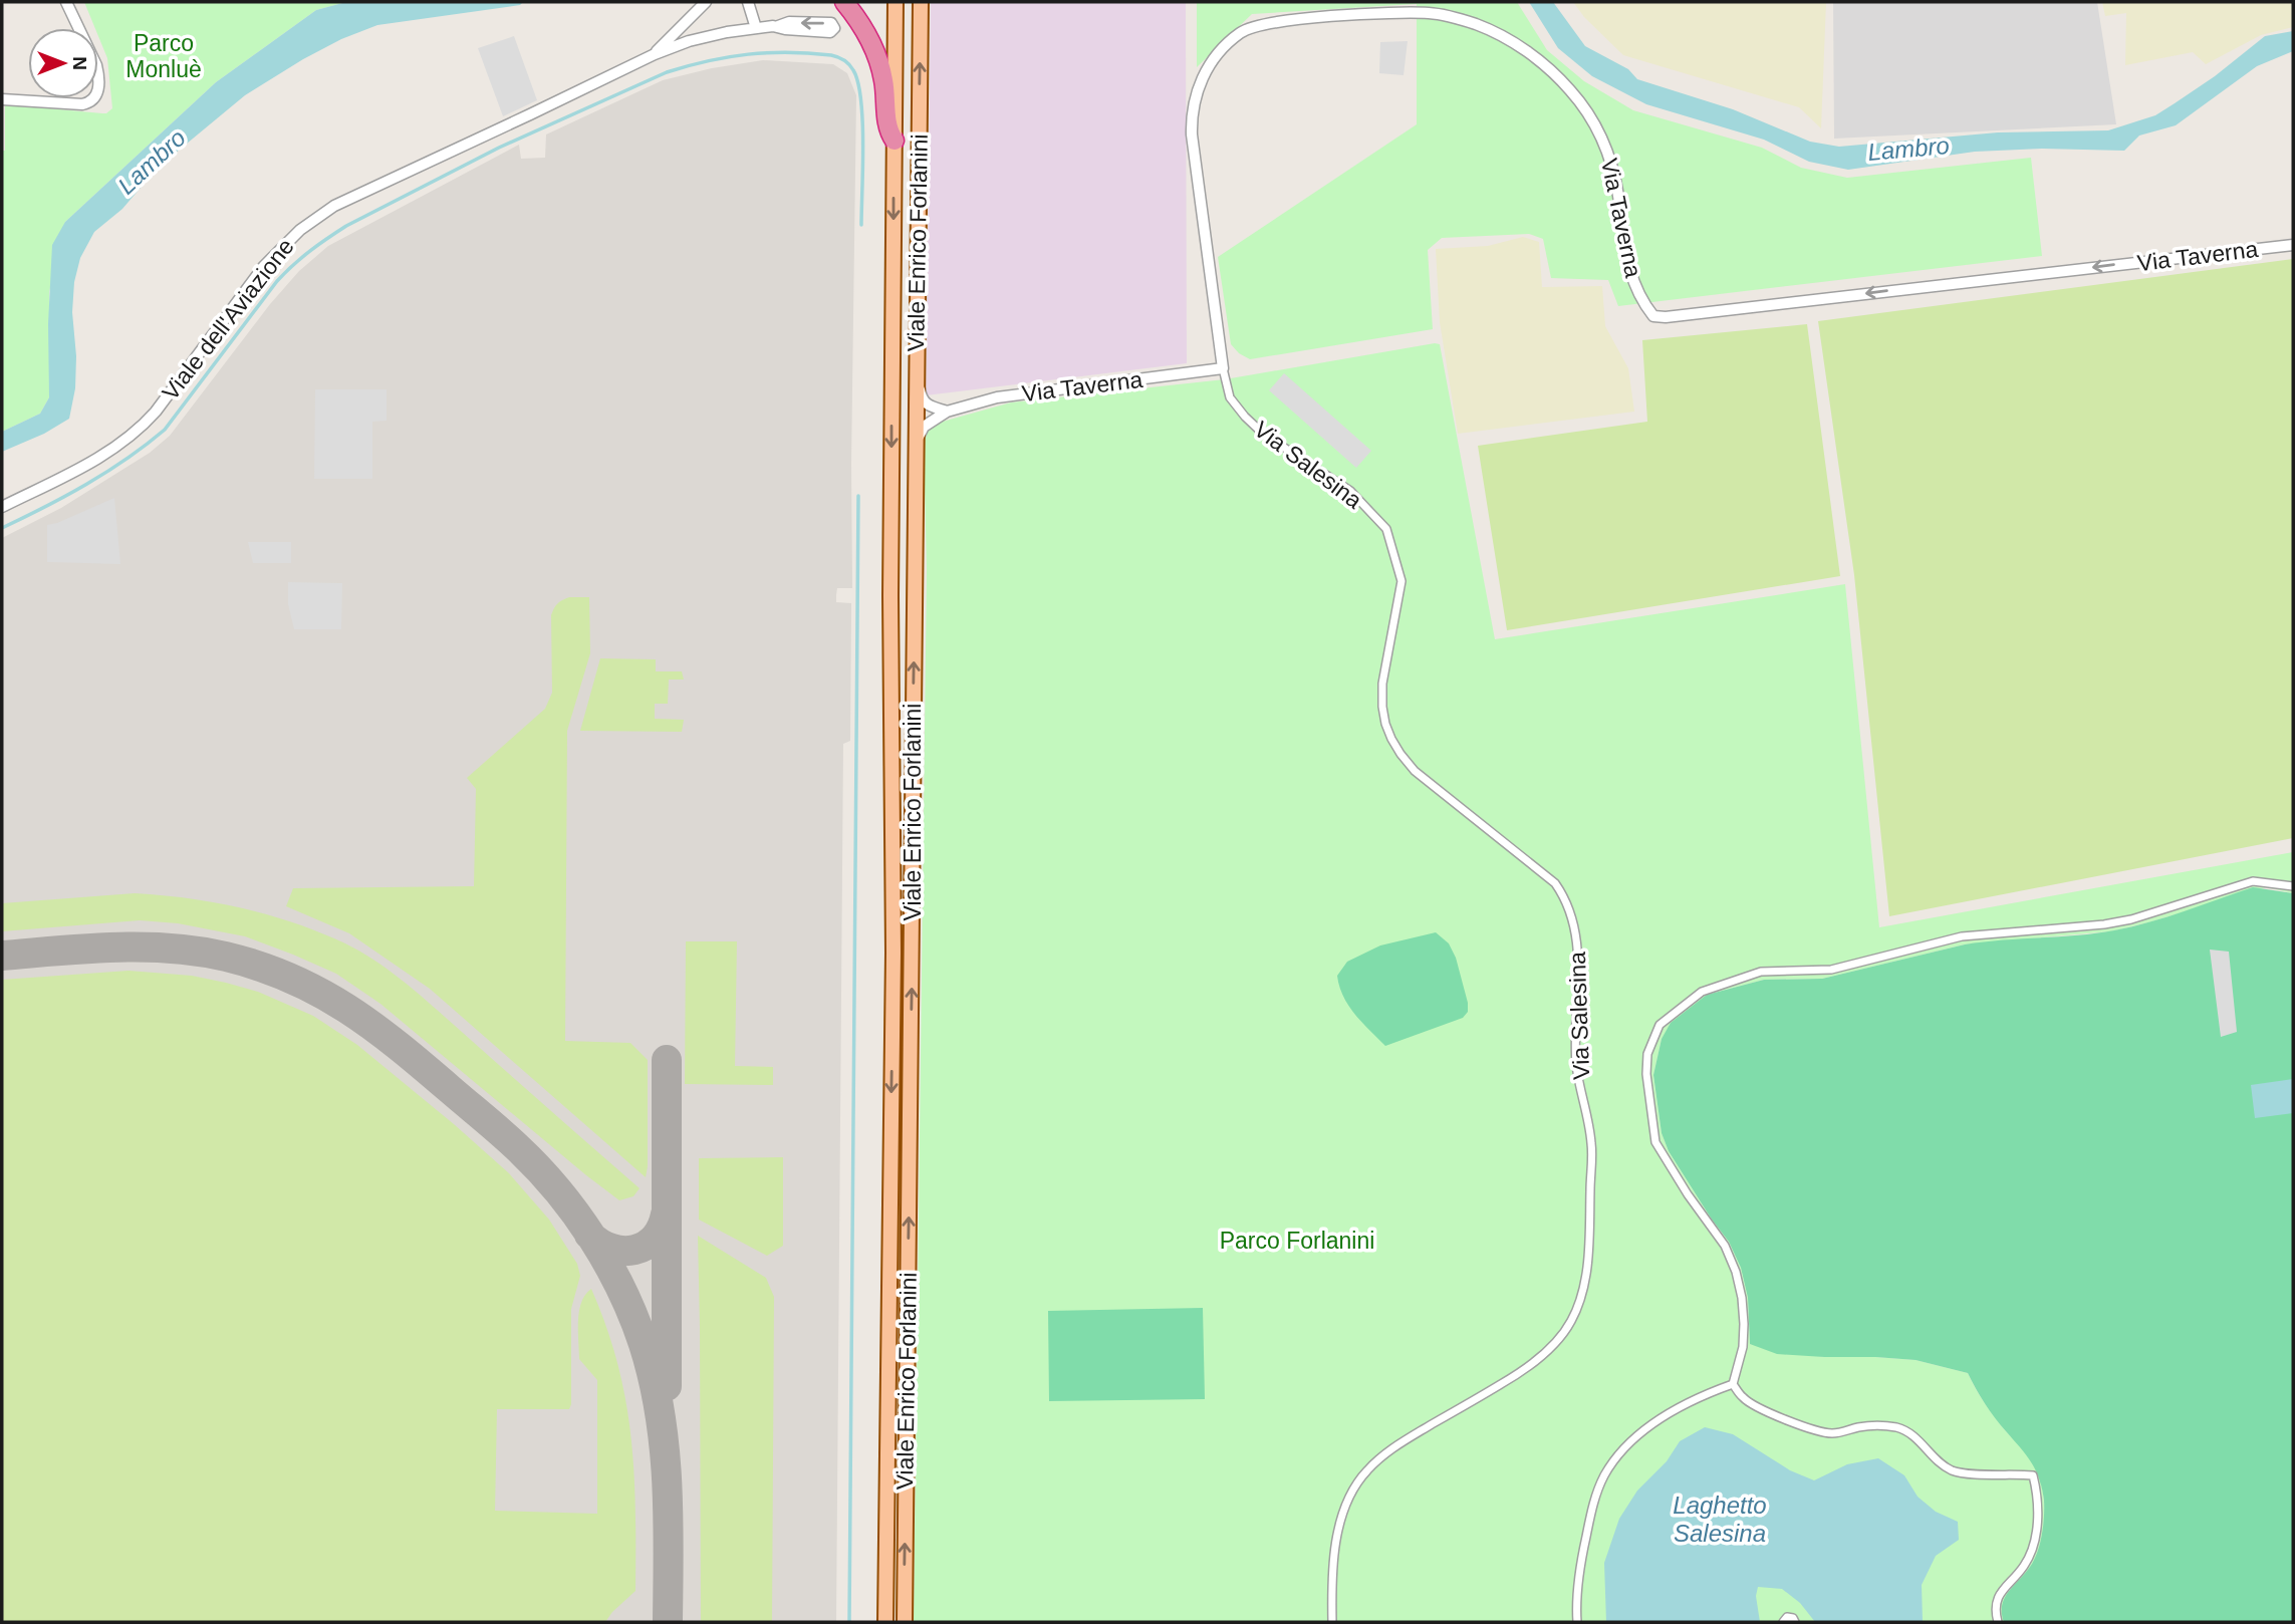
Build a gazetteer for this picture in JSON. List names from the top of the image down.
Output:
{
  "streets": {
    "main road": ["Viale Enrico Forlanini"],
    "street": ["Via Taverna", "Viale dell'Aviazione", "Via Salesina"]
  },
  "crossings": [
    ["Via Taverna", "Viale Enrico Forlanini"],
    ["Via Taverna", "Via Salesina"]
  ],
  "water": ["Lambro", "Laghetto Salesina"],
  "parks": ["Parco Monluè", "Parco Forlanini"],
  "north": "right"
}
